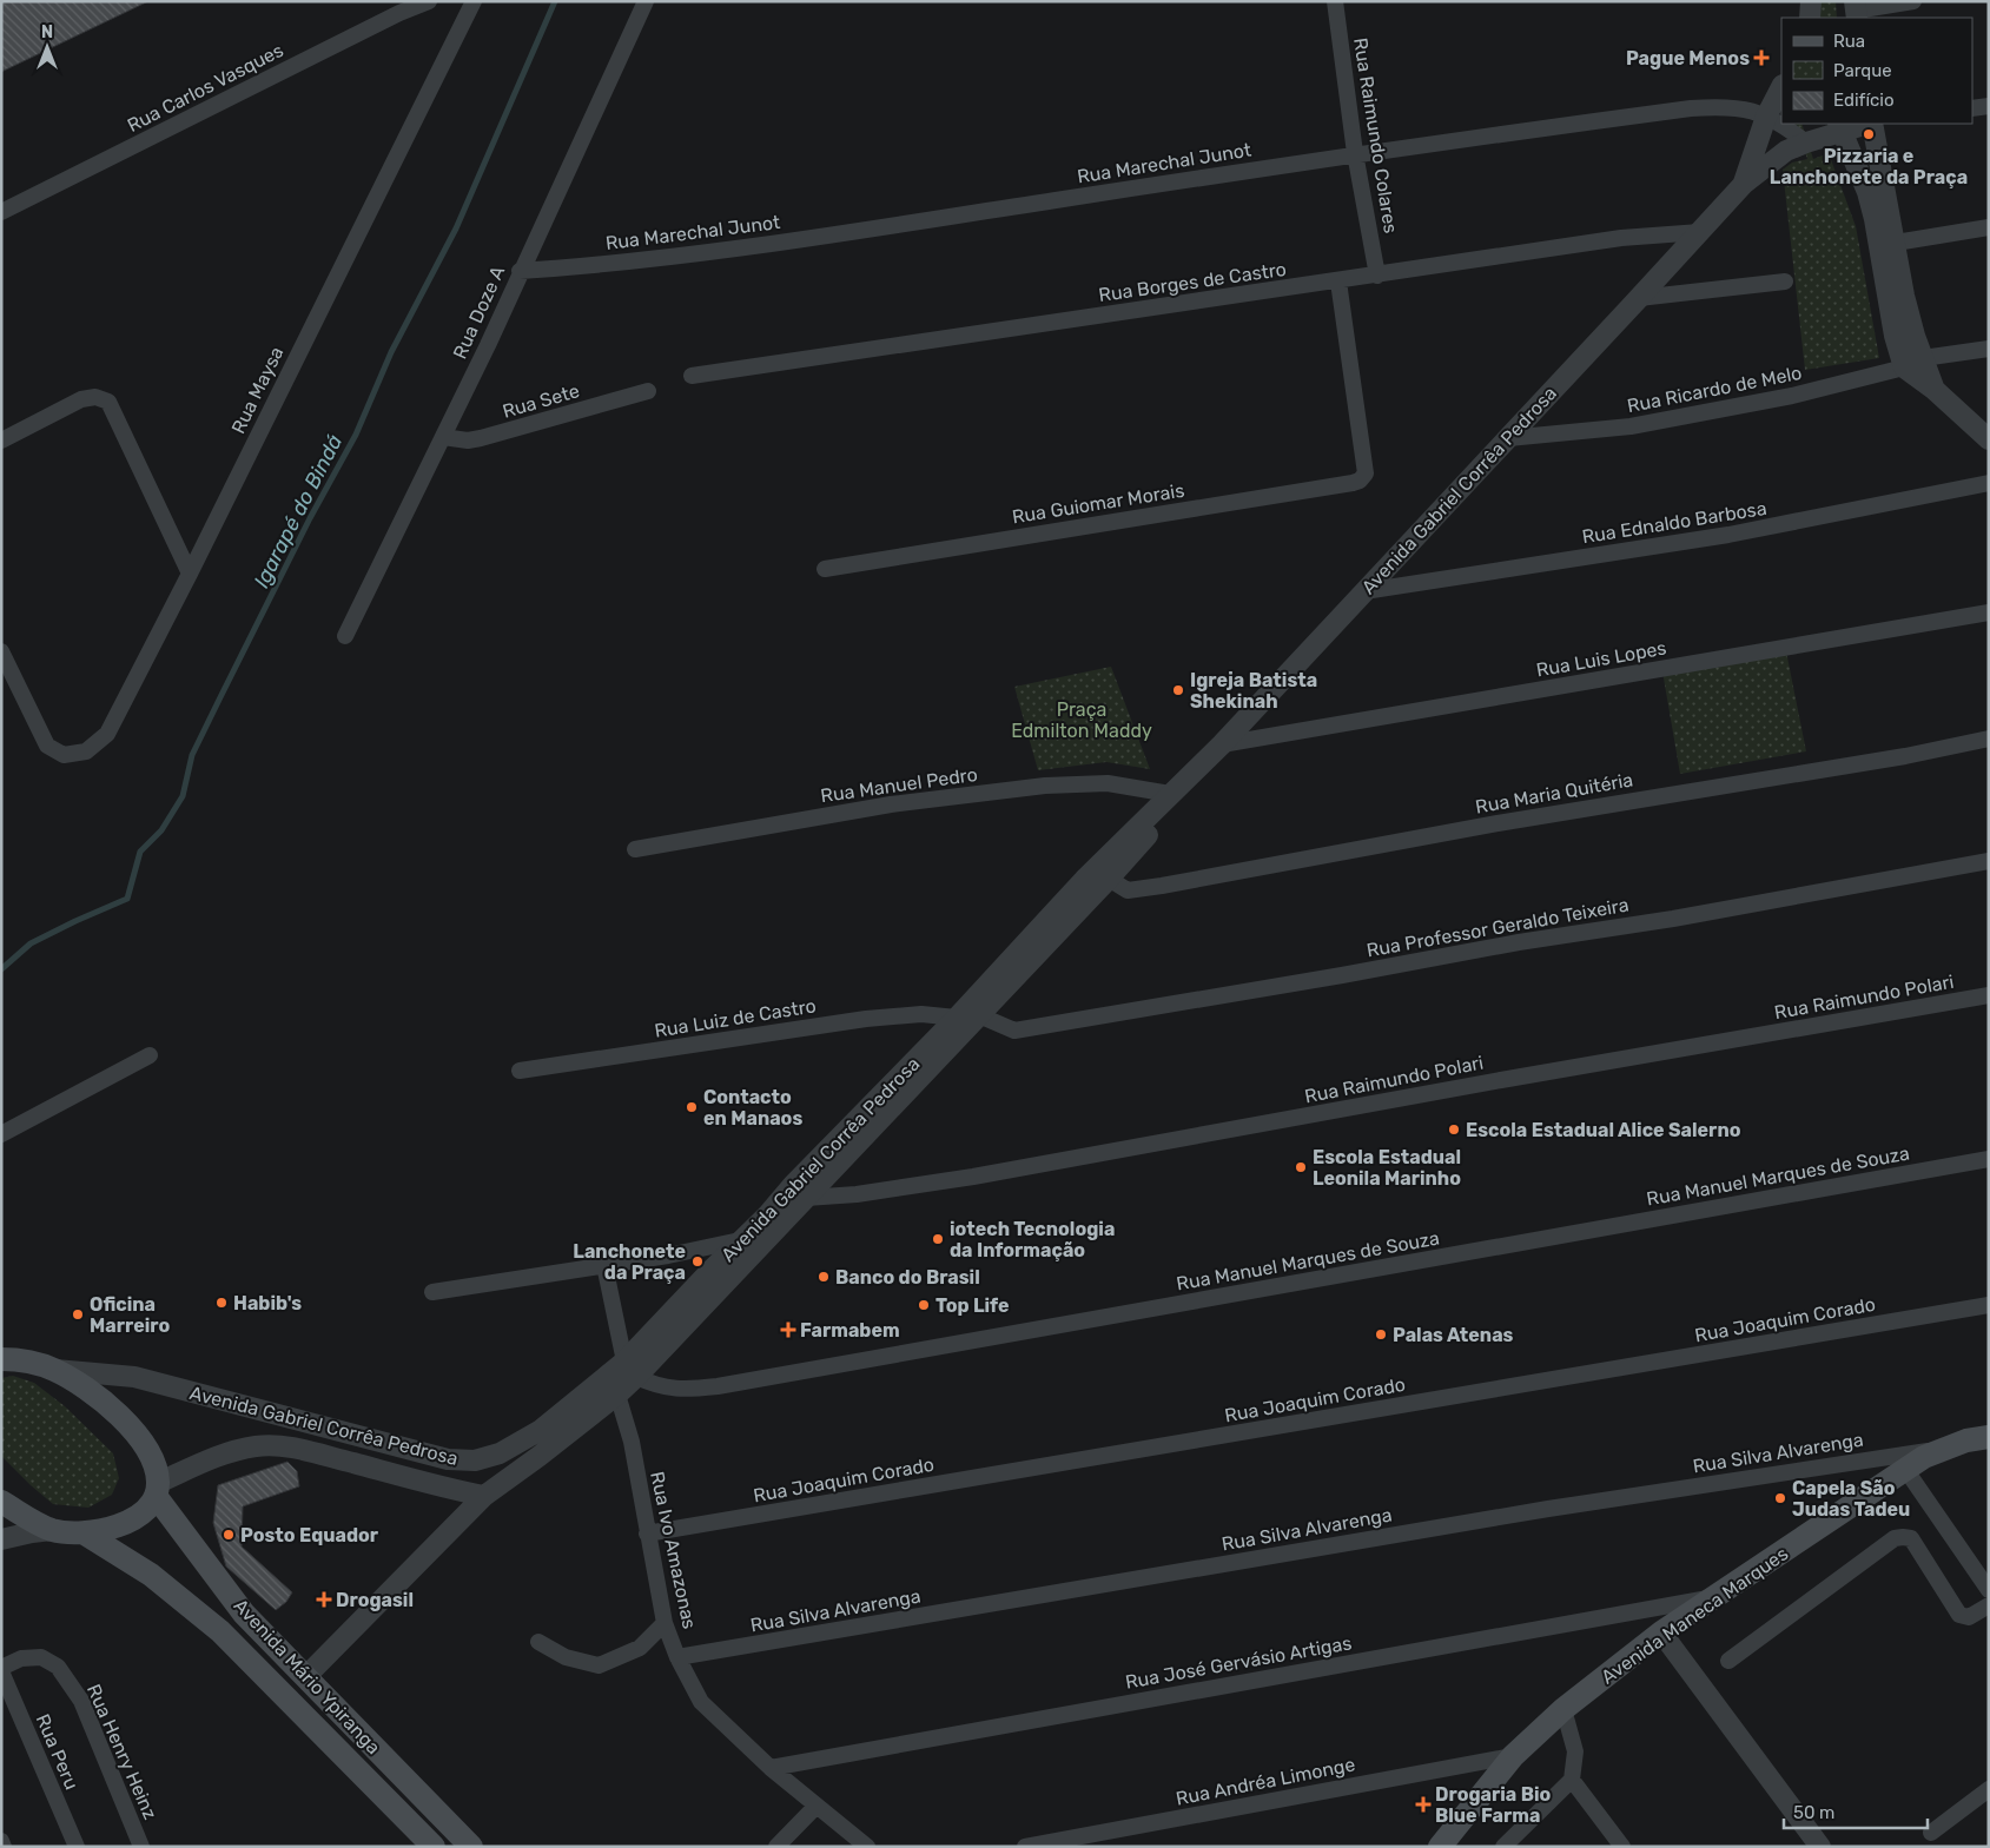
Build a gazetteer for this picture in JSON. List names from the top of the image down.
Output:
{
  "streets": {
    "main road": ["Avenida Maneca Marques", "Avenida Mário Ypiranga"],
    "street": [
      "Rua Carlos Vasques",
      "Rua Raimundo Colares",
      "Rua Marechal Junot",
      "Rua Borges de Castro",
      "Rua Doze A",
      "Rua Ricardo de Melo",
      "Rua Maysa",
      "Rua Sete",
      "Avenida Gabriel Corrêa Pedrosa",
      "Rua Guiomar Morais",
      "Rua Ednaldo Barbosa",
      "Rua Luis Lopes",
      "Rua Manuel Pedro",
      "Rua Maria Quitéria",
      "Rua Professor Geraldo Teixeira",
      "Rua Raimundo Polari",
      "Rua Luiz de Castro",
      "Rua Manuel Marques de Souza",
      "Rua Joaquim Corado",
      "Rua Silva Alvarenga",
      "Rua Ivo Amazonas",
      "Rua José Gervásio Artigas",
      "Rua Peru",
      "Rua Henry Heinz",
      "Rua Andréa Limonge"
    ]
  },
  "crossings": [
    ["Rua Raimundo Colares", "Rua Marechal Junot"],
    ["Rua Raimundo Colares", "Rua Borges de Castro"],
    ["Rua Marechal Junot", "Rua Doze A"],
    ["Rua Marechal Junot", "Avenida Gabriel Corrêa Pedrosa"],
    ["Rua Borges de Castro", "Avenida Gabriel Corrêa Pedrosa"],
    ["Rua Borges de Castro", "Rua Guiomar Morais"],
    ["Rua Doze A", "Rua Sete"],
    ["Rua Ricardo de Melo", "Avenida Gabriel Corrêa Pedrosa"],
    ["Avenida Gabriel Corrêa Pedrosa", "Rua Ednaldo Barbosa"],
    ["Avenida Gabriel Corrêa Pedrosa", "Rua Luis Lopes"],
    ["Avenida Gabriel Corrêa Pedrosa", "Rua Manuel Pedro"],
    ["Avenida Gabriel Corrêa Pedrosa", "Rua Maria Quitéria"],
    ["Avenida Gabriel Corrêa Pedrosa", "Rua Professor Geraldo Teixeira"],
    ["Avenida Gabriel Corrêa Pedrosa", "Rua Raimundo Polari"],
    ["Avenida Gabriel Corrêa Pedrosa", "Rua Luiz de Castro"],
    ["Avenida Gabriel Corrêa Pedrosa", "Rua Manuel Marques de Souza"],
    ["Avenida Gabriel Corrêa Pedrosa", "Rua Ivo Amazonas"],
    ["Avenida Gabriel Corrêa Pedrosa", "Avenida Mário Ypiranga"],
    ["Rua Joaquim Corado", "Rua Ivo Amazonas"],
    ["Rua Silva Alvarenga", "Rua Ivo Amazonas"],
    ["Rua Silva Alvarenga", "Avenida Maneca Marques"],
    ["Rua Ivo Amazonas", "Rua José Gervásio Artigas"],
    ["Avenida Maneca Marques", "Rua José Gervásio Artigas"],
    ["Avenida Maneca Marques", "Rua Andréa Limonge"],
    ["Rua Peru", "Rua Henry Heinz"]
  ],
  "water": ["Igarapé do Bindá"],
  "parks": ["Praça Edmilton Maddy"],
  "places": {
    "health": [
      "Pague Menos",
      "Farmabem",
      "Drogasil",
      "Drogaria Bio Blue Farma"
    ],
    "other": [
      "Pizzaria e Lanchonete da Praça",
      "Igreja Batista Shekinah",
      "Contacto en Manaos",
      "Escola Estadual Alice Salerno",
      "Escola Estadual Leonila Marinho",
      "iotech Tecnologia da Informação",
      "Lanchonete da Praça",
      "Banco do Brasil",
      "Habib's",
      "Top Life",
      "Oficina Marreiro",
      "Palas Atenas",
      "Capela São Judas Tadeu",
      "Posto Equador"
    ]
  },
  "legend": ["Rua", "Parque", "Edifício"],
  "scale_bar": "50 m",
  "north": "top"
}
